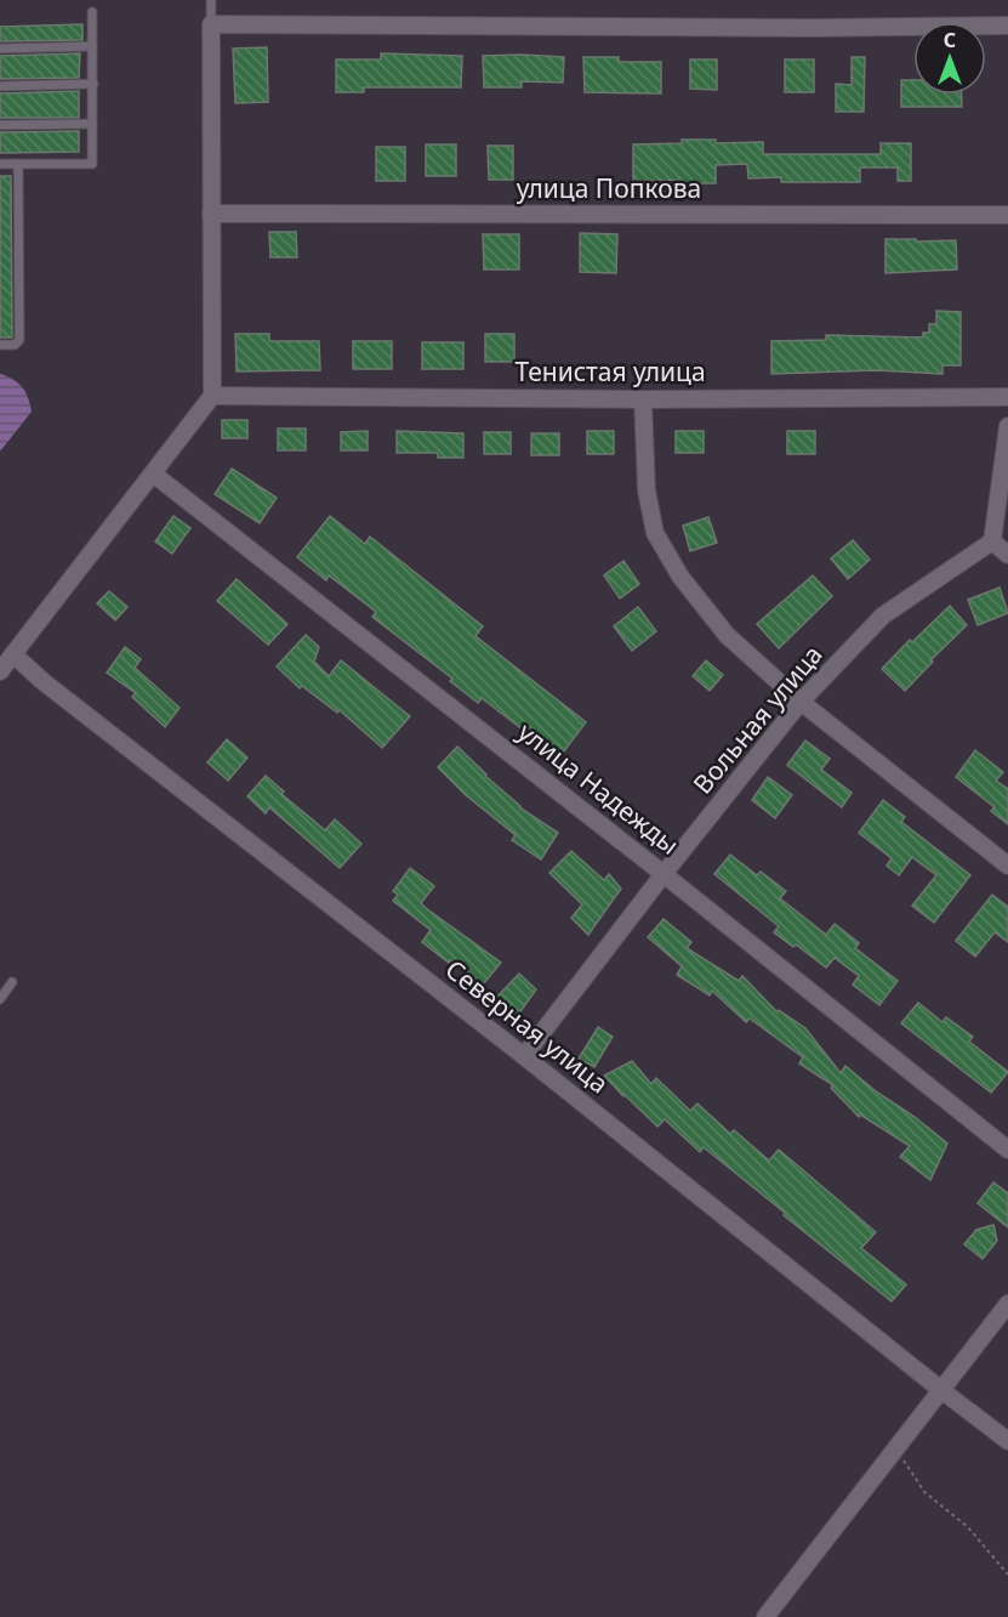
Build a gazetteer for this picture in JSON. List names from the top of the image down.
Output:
{
  "streets": {
    "street": [
      "улица Попкова",
      "Тенистая улица",
      "Вольная улица",
      "улица Надежды",
      "Северная улица"
    ]
  },
  "crossings": [
    ["Вольная улица", "улица Надежды"],
    ["Вольная улица", "Северная улица"]
  ],
  "north": "top"
}
